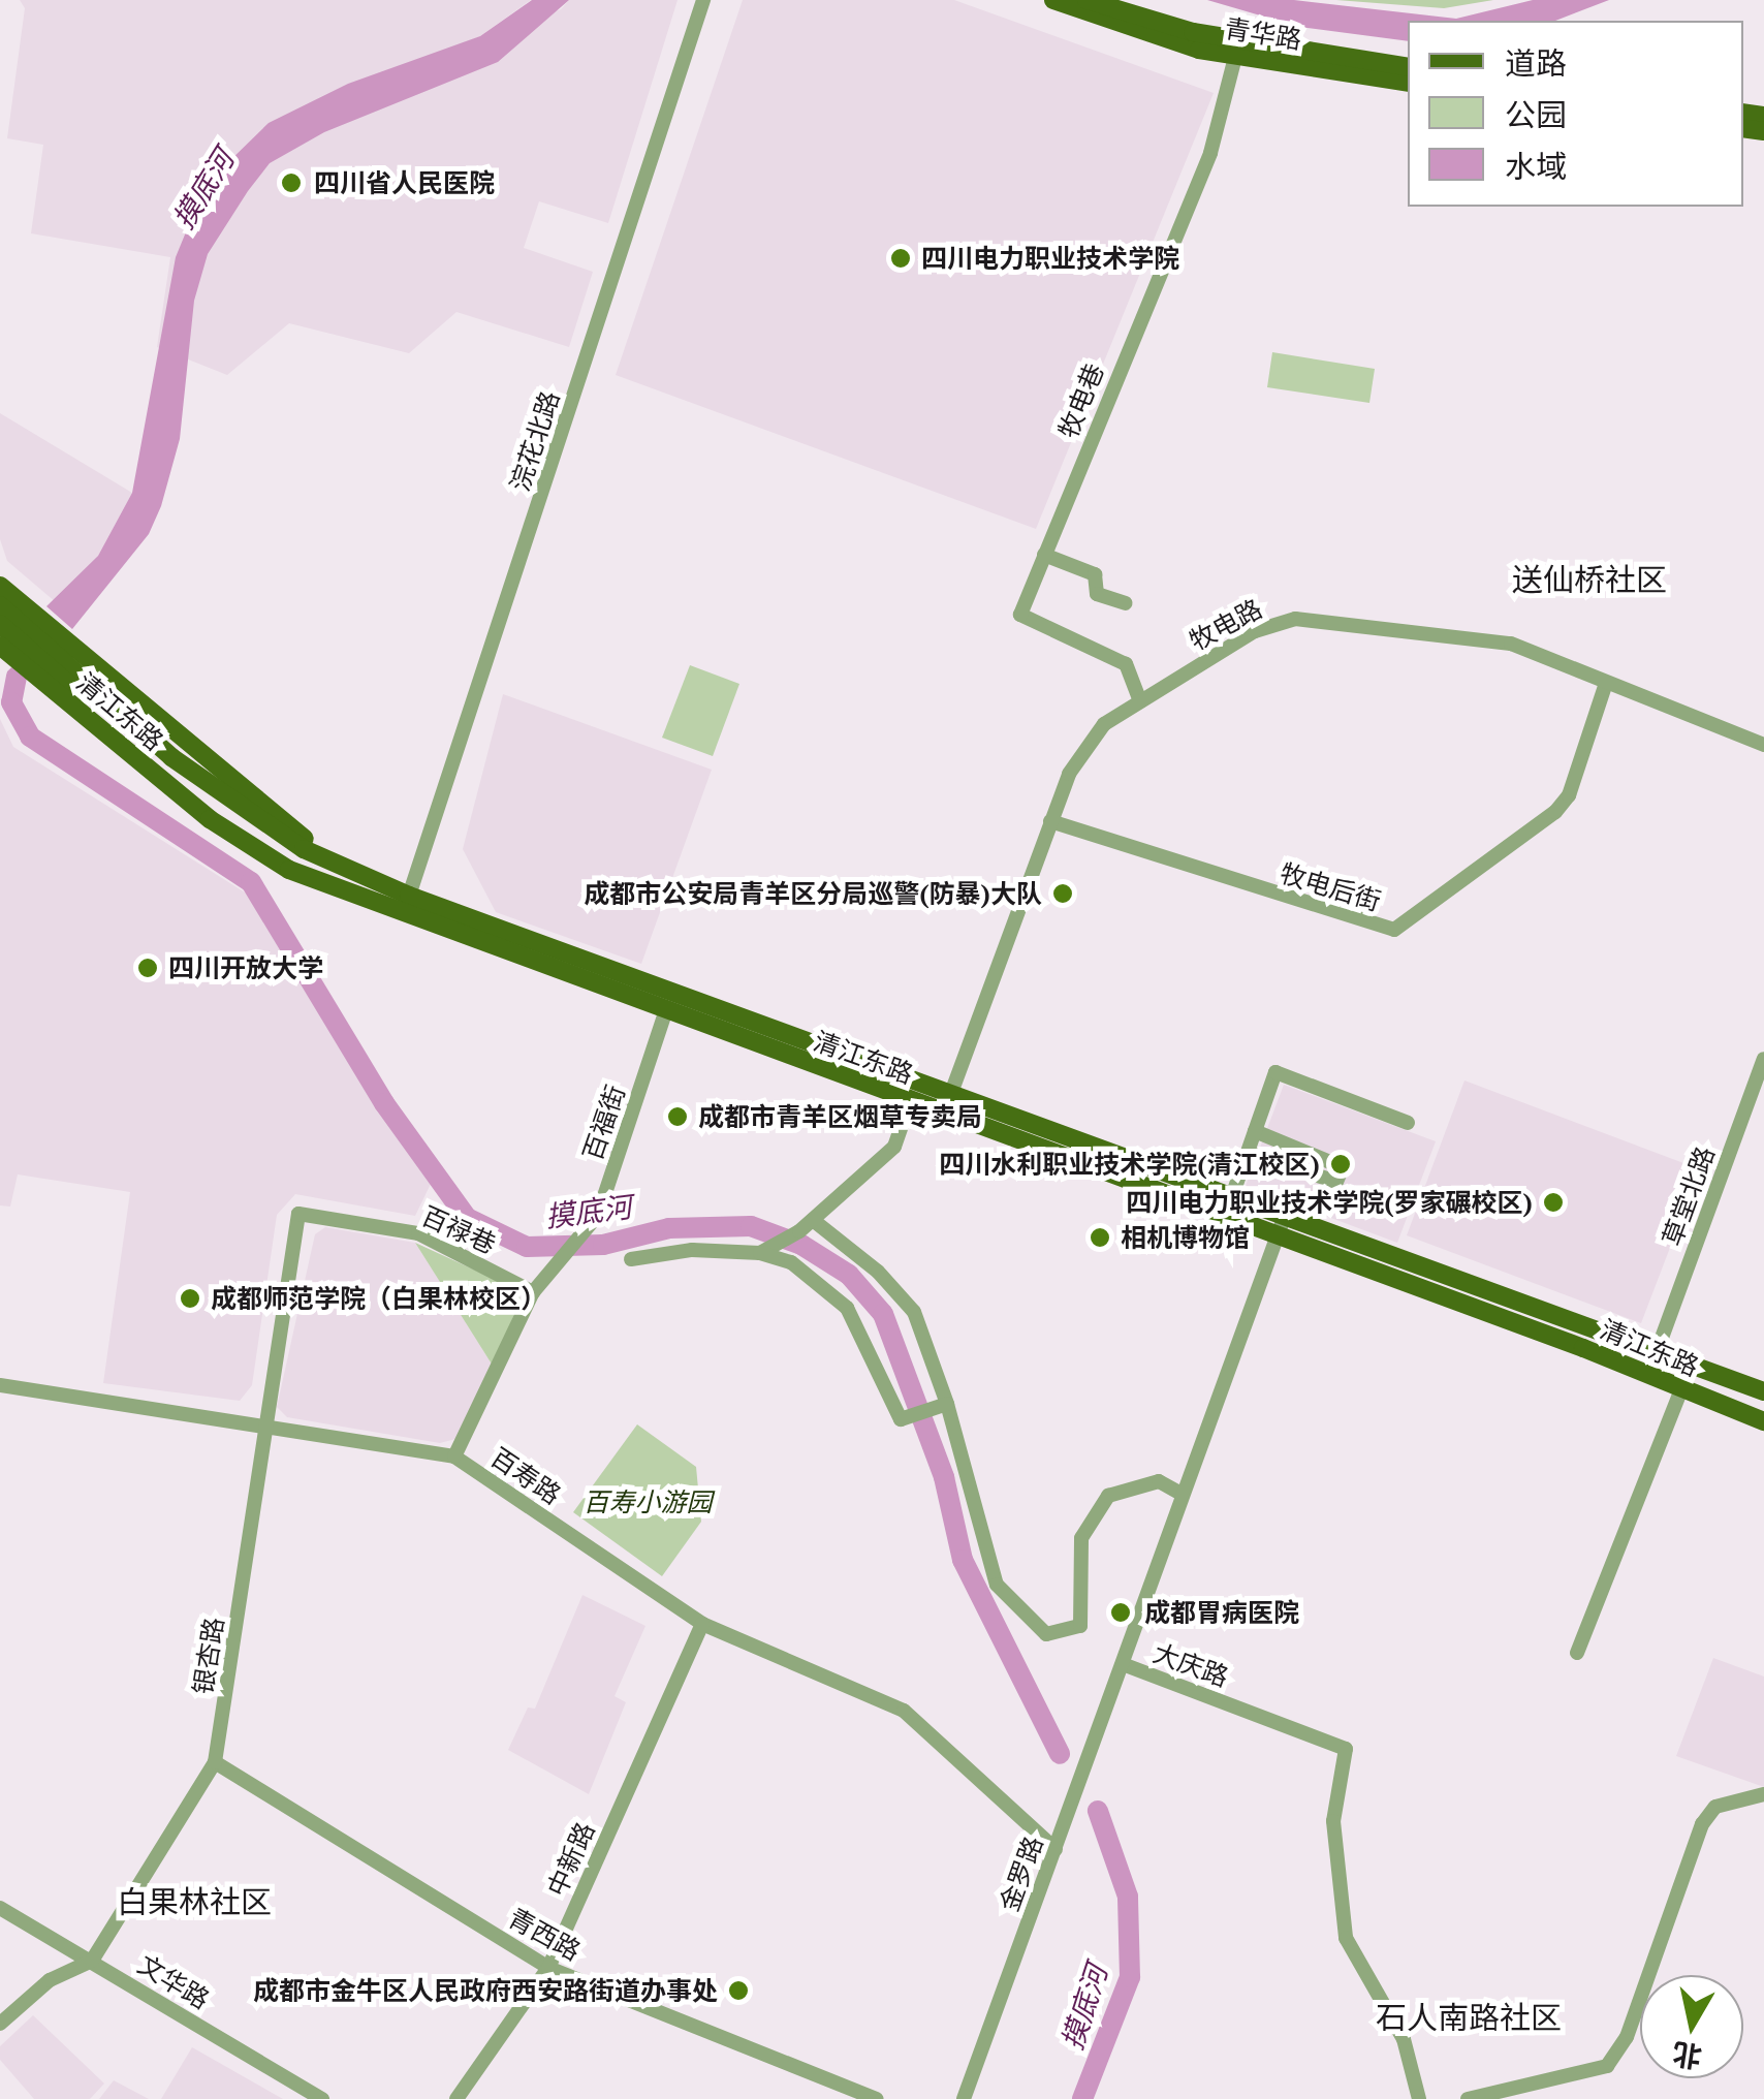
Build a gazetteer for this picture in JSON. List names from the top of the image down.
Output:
{
  "streets": {
    "main road": ["青华路", "清江东路"],
    "street": [
      "牧电巷",
      "浣花北路",
      "牧电路",
      "牧电后街",
      "百福街",
      "草堂北路",
      "百禄巷",
      "百寿路",
      "银杏路",
      "大庆路",
      "中新路",
      "金罗路",
      "青西路",
      "文华路"
    ]
  },
  "crossings": [
    ["青华路", "牧电巷"],
    ["牧电巷", "牧电路"],
    ["浣花北路", "清江东路"],
    ["牧电路", "清江东路"],
    ["牧电路", "牧电后街"],
    ["清江东路", "百福街"],
    ["清江东路", "草堂北路"],
    ["清江东路", "大庆路"],
    ["百福街", "百禄巷"],
    ["百福街", "百寿路"],
    ["百禄巷", "银杏路"],
    ["百寿路", "银杏路"],
    ["百寿路", "中新路"],
    ["百寿路", "金罗路"],
    ["银杏路", "青西路"],
    ["银杏路", "文华路"],
    ["大庆路", "金罗路"],
    ["中新路", "青西路"]
  ],
  "districts": ["送仙桥社区", "白果林社区", "石人南路社区"],
  "water": ["摸底河"],
  "parks": ["百寿小游园"],
  "places": [
    "四川省人民医院",
    "四川电力职业技术学院",
    "成都市公安局青羊区分局巡警(防暴)大队",
    "四川开放大学",
    "成都市青羊区烟草专卖局",
    "四川水利职业技术学院(清江校区)",
    "四川电力职业技术学院(罗家碾校区)",
    "相机博物馆",
    "成都师范学院（白果林校区）",
    "成都胃病医院",
    "成都市金牛区人民政府西安路街道办事处"
  ],
  "legend": ["道路", "公园", "水域"],
  "north": "bottom"
}
